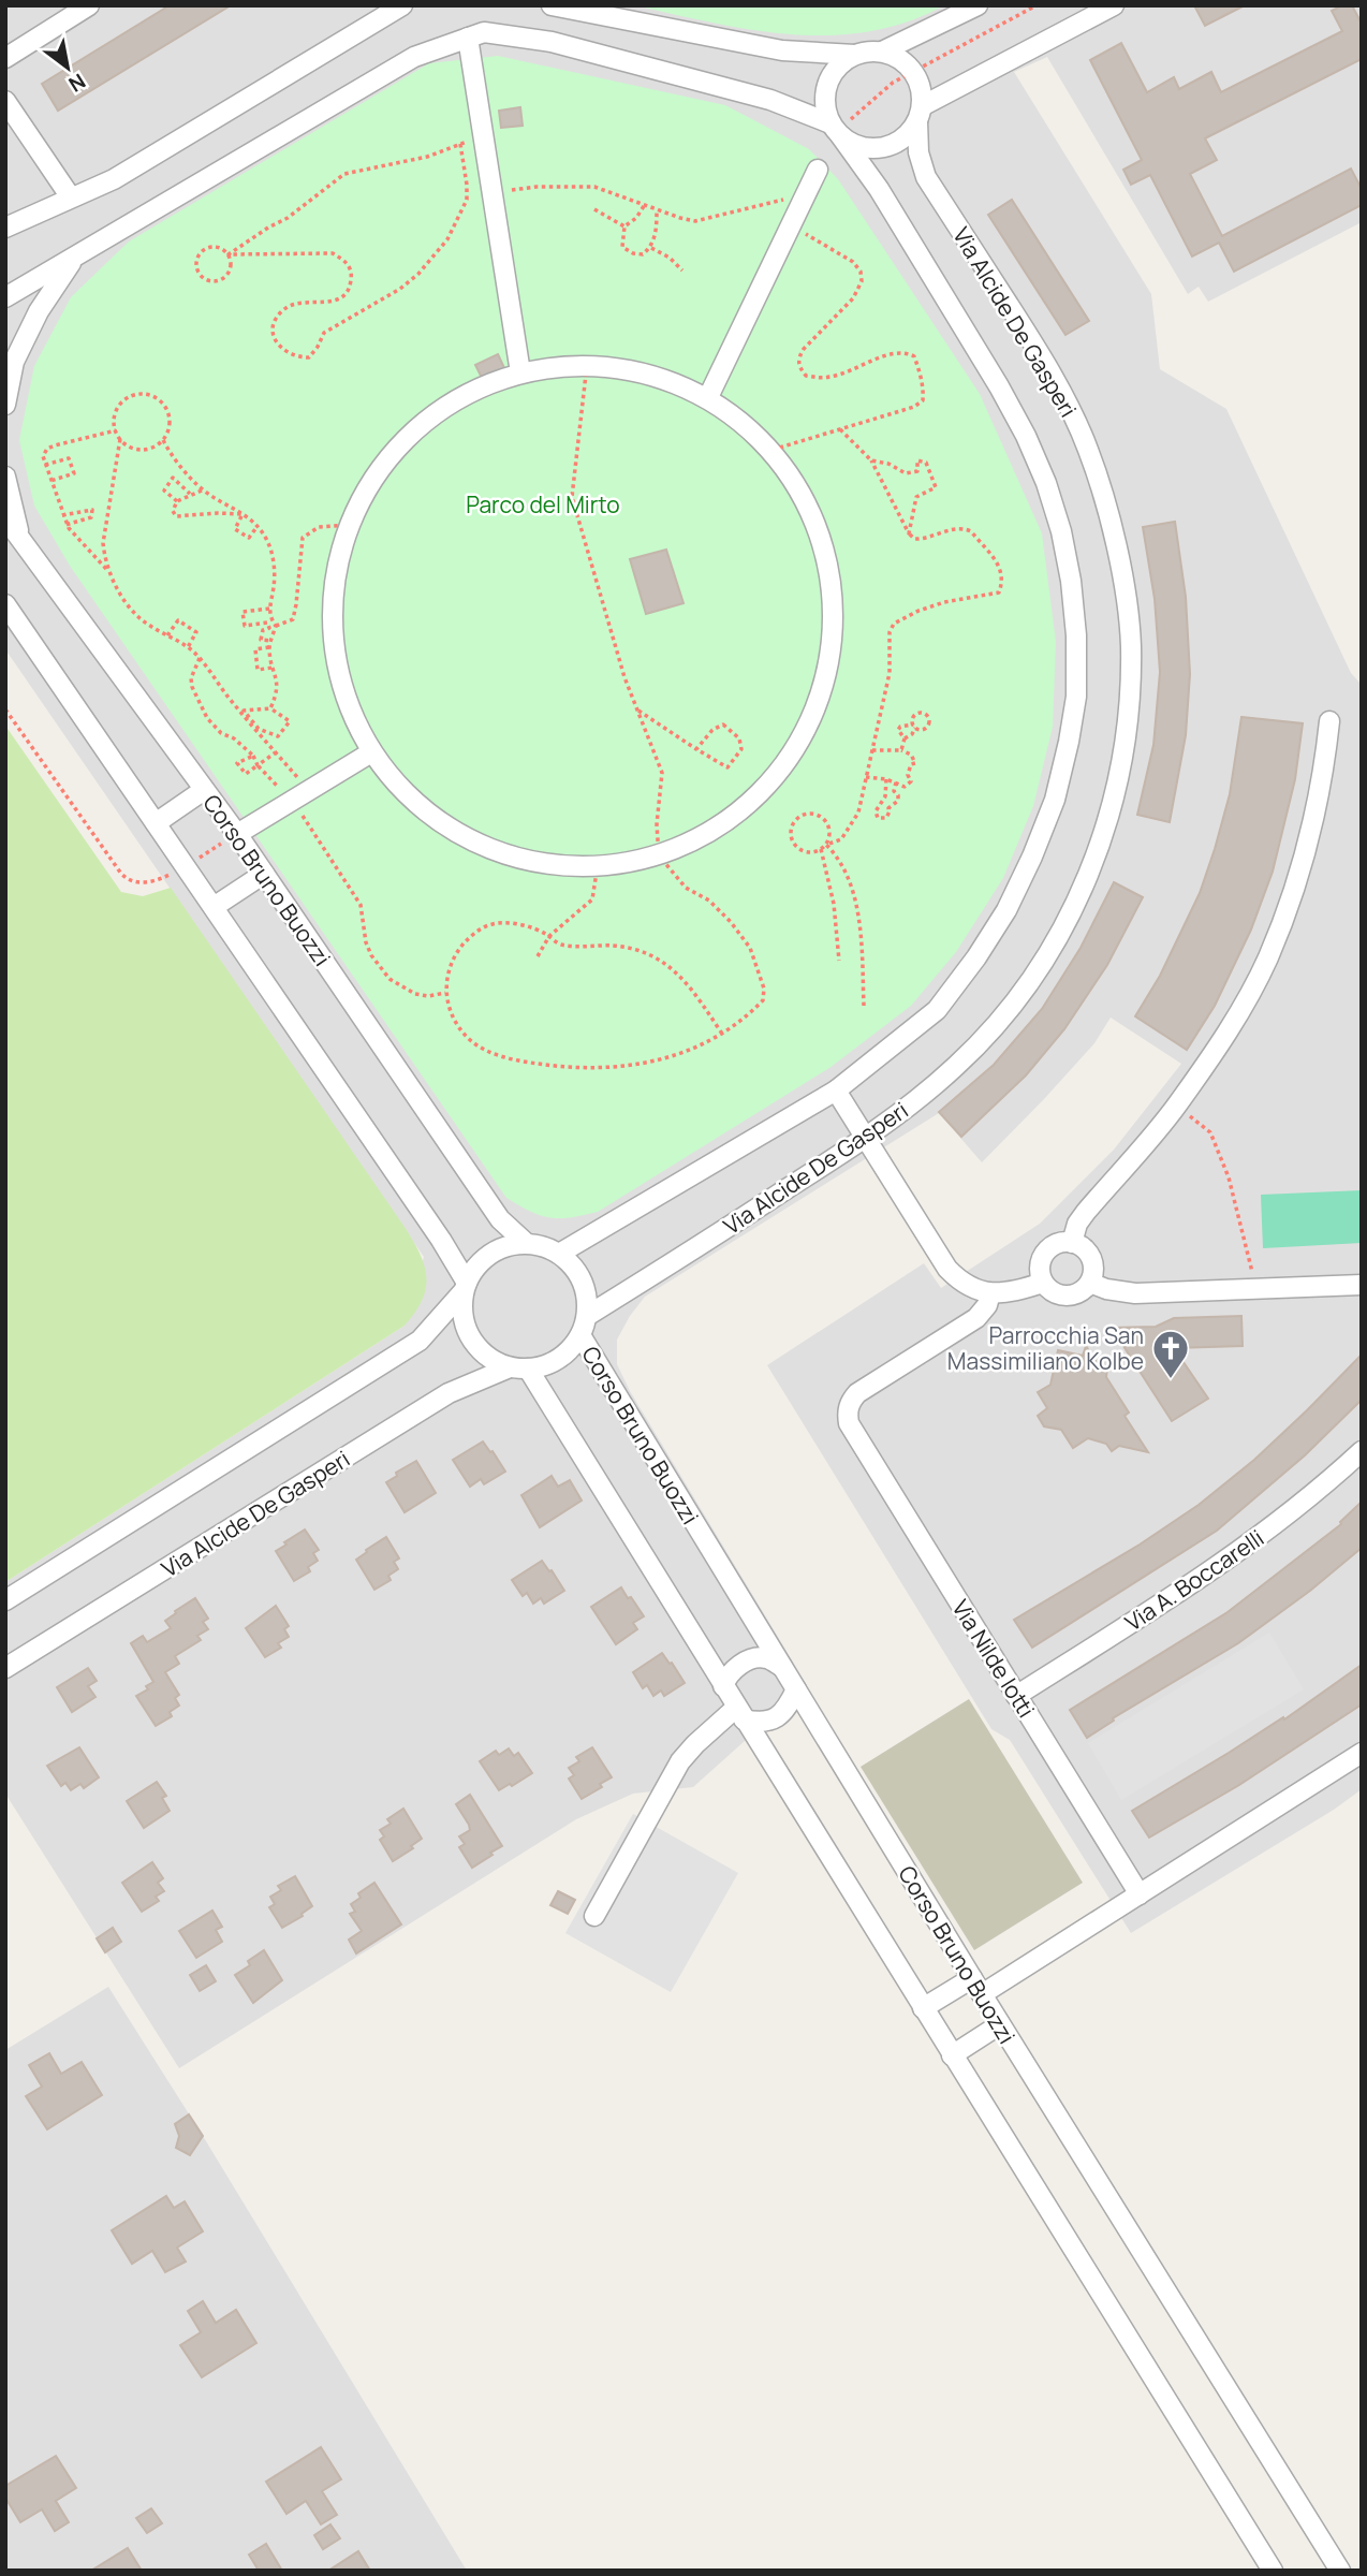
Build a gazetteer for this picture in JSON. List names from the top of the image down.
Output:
{
  "streets": {
    "street": [
      "Via Alcide De Gasperi",
      "Corso Bruno Buozzi",
      "Via A. Boccarelli",
      "Via Nilde Iotti"
    ]
  },
  "crossings": [
    ["Via Alcide De Gasperi", "Corso Bruno Buozzi"],
    ["Via A. Boccarelli", "Via Nilde Iotti"]
  ],
  "parks": ["Parco del Mirto"],
  "places": {
    "church": ["Parrocchia San Massimiliano Kolbe"]
  },
  "north": "bottom right"
}
